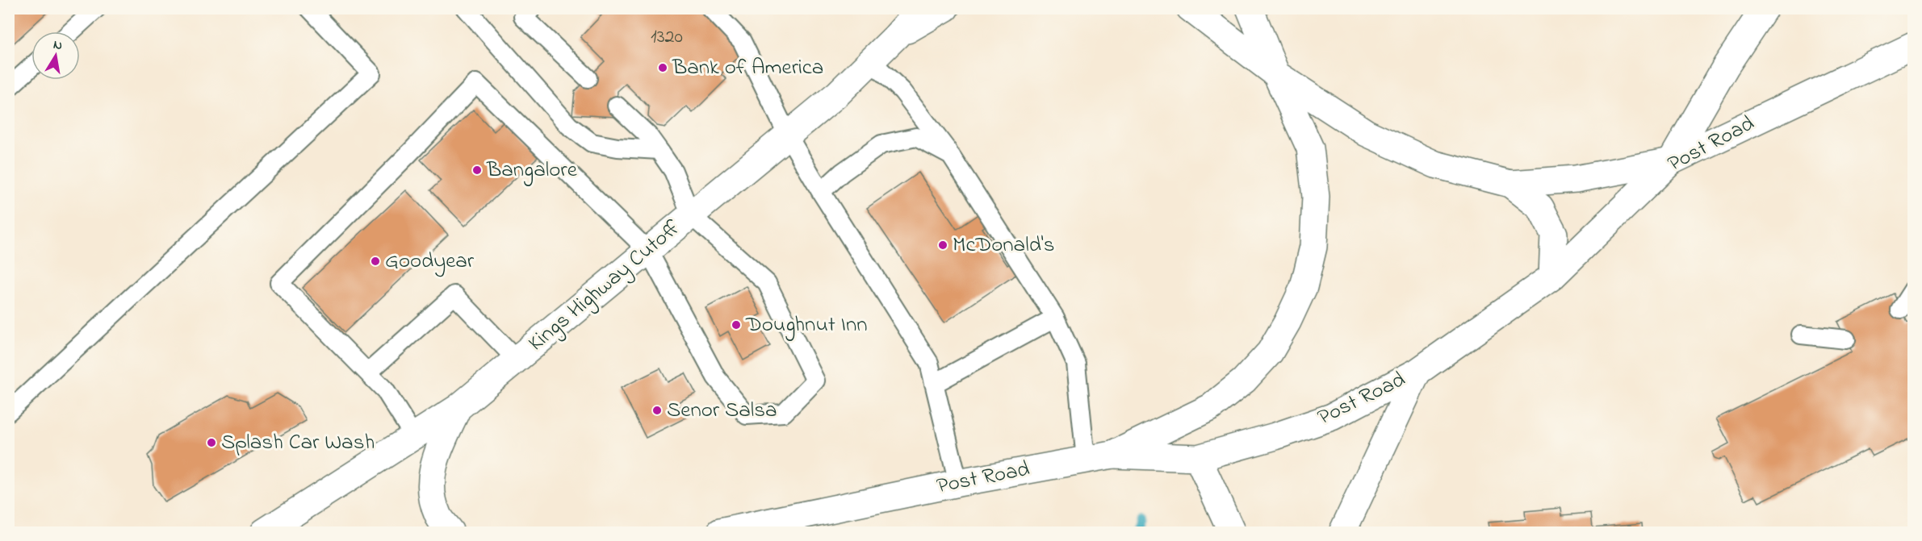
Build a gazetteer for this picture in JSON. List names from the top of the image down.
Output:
{
  "streets": {
    "main road": ["Post Road", "Kings Highway Cutoff"]
  },
  "places": [
    "Bank of America",
    "Bangalore",
    "McDonald's",
    "Goodyear",
    "Doughnut Inn",
    "Senor Salsa",
    "Splash Car Wash"
  ],
  "house_numbers": ["1320"],
  "north": "top"
}
